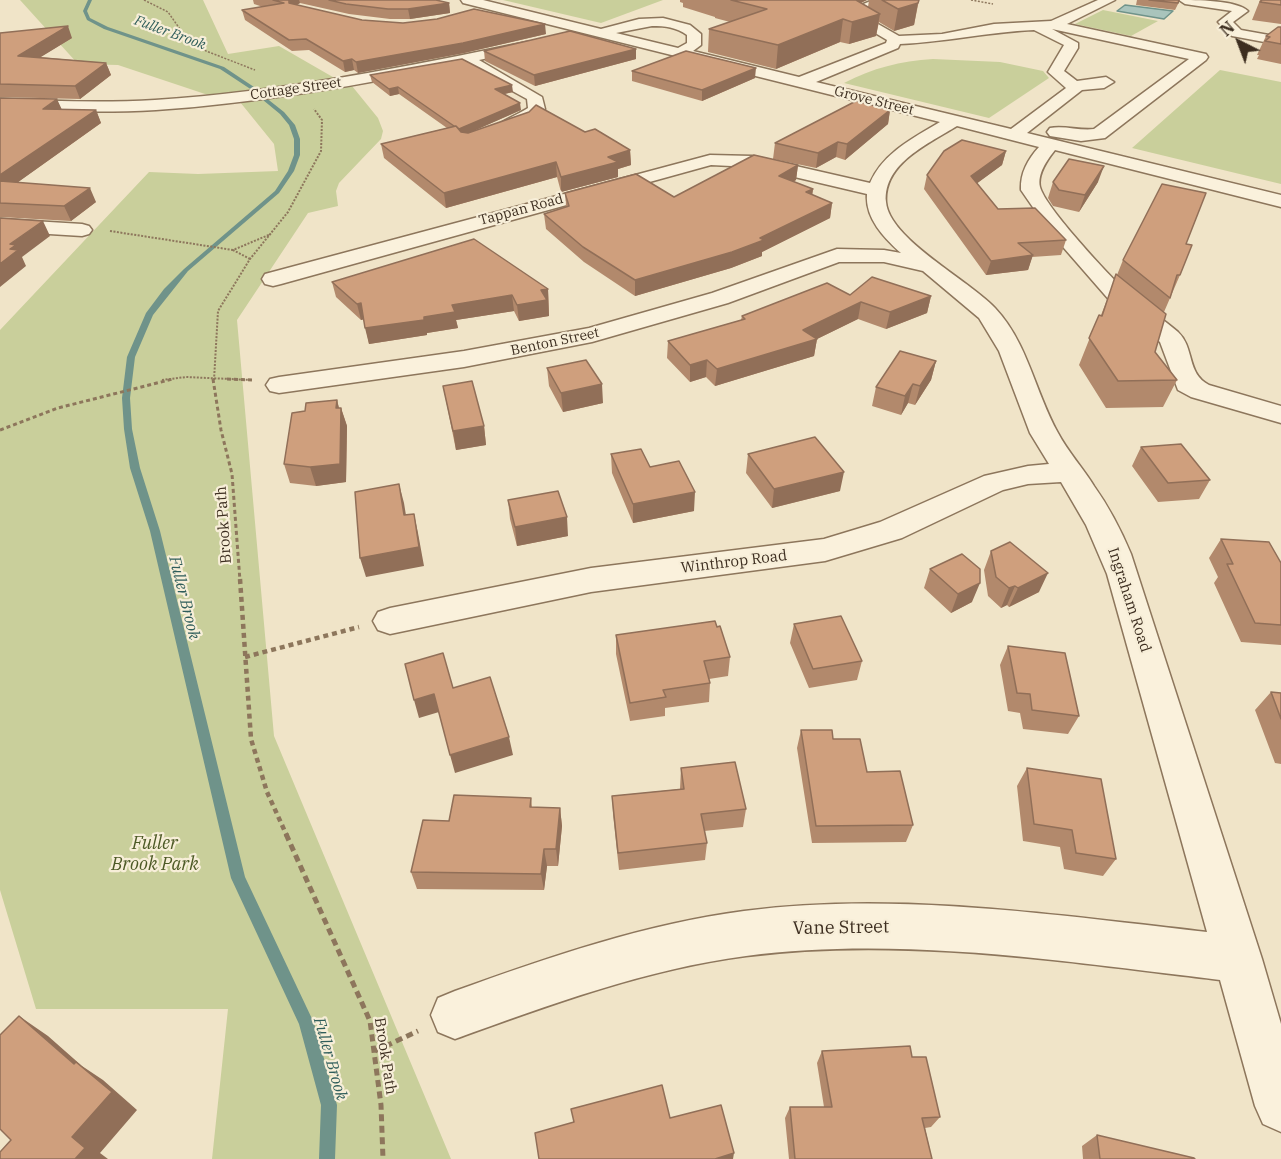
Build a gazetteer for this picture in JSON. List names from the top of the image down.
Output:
{
  "streets": {
    "street": [
      "Cottage Street",
      "Grove Street",
      "Tappan Road",
      "Benton Street",
      "Winthrop Road",
      "Ingraham Road",
      "Vane Street"
    ],
    "path": ["Brook Path"]
  },
  "crossings": [
    ["Cottage Street", "Brook Path"],
    ["Tappan Road", "Benton Street"],
    ["Tappan Road", "Ingraham Road"],
    ["Benton Street", "Ingraham Road"],
    ["Winthrop Road", "Ingraham Road"],
    ["Ingraham Road", "Vane Street"]
  ],
  "water": ["Fuller Brook"],
  "parks": ["Fuller Brook Park"],
  "north": "top left"
}
